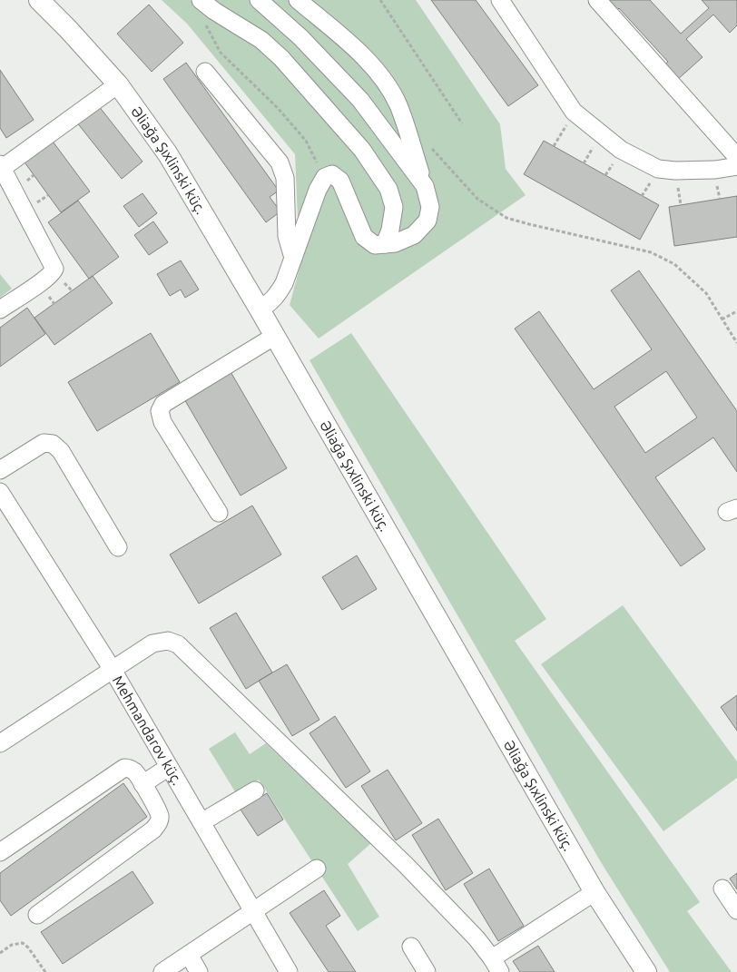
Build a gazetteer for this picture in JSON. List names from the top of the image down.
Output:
{
  "streets": {
    "main road": ["Əliağa Şıxlinski küç."],
    "street": ["Mehmandarov küç."]
  }
}
